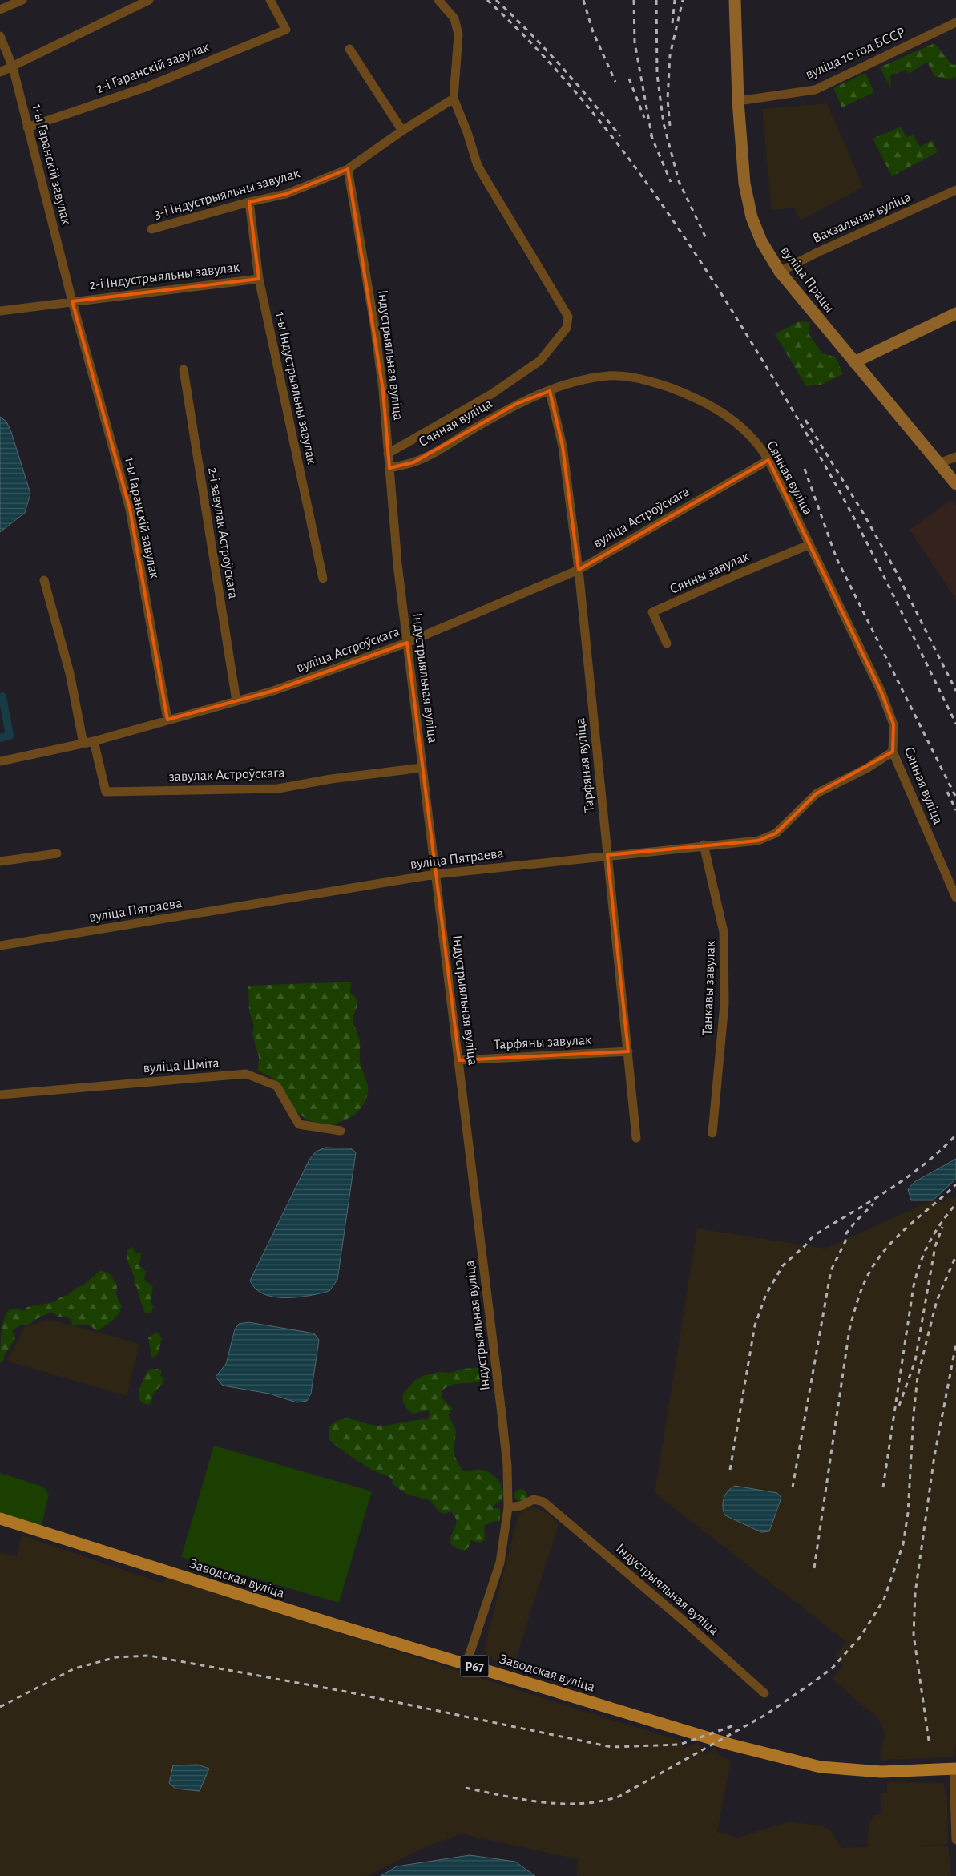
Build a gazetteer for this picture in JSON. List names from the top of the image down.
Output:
{
  "streets": {
    "main road": ["вуліца Працы", "Заводская вуліца", "Р67"],
    "street": [
      "вуліца 10 год БССР",
      "2-і Гаранскій завулак",
      "1-ы Гаранскій завулак",
      "3-і Індустрыяльны завулак",
      "Вакзальная вуліца",
      "2-і Індустрыяльны завулак",
      "Індустрыяльная вуліца",
      "1-ы Індустрыяльны завулак",
      "Сянная вуліца",
      "вуліца Астроўскага",
      "2-і завулак Астроўскага",
      "Сянны завулак",
      "Тарфяная вуліца",
      "завулак Астроўскага",
      "вуліца Пятраева",
      "Танкавы завулак",
      "Тарфяны завулак",
      "вуліца Шміта"
    ]
  },
  "crossings": [
    ["вуліца 10 год БССР", "вуліца Працы"],
    ["2-і Гаранскій завулак", "1-ы Гаранскій завулак"],
    ["1-ы Гаранскій завулак", "2-і Індустрыяльны завулак"],
    ["1-ы Гаранскій завулак", "вуліца Астроўскага"],
    ["3-і Індустрыяльны завулак", "Індустрыяльная вуліца"],
    ["3-і Індустрыяльны завулак", "1-ы Індустрыяльны завулак"],
    ["3-і Індустрыяльны завулак", "Сянная вуліца"],
    ["Вакзальная вуліца", "вуліца Працы"],
    ["2-і Індустрыяльны завулак", "1-ы Індустрыяльны завулак"],
    ["Індустрыяльная вуліца", "Сянная вуліца"],
    ["Індустрыяльная вуліца", "вуліца Астроўскага"],
    ["Індустрыяльная вуліца", "завулак Астроўскага"],
    ["Індустрыяльная вуліца", "вуліца Пятраева"],
    ["Індустрыяльная вуліца", "Тарфяны завулак"],
    ["Сянная вуліца", "вуліца Астроўскага"],
    ["Сянная вуліца", "Сянны завулак"],
    ["Сянная вуліца", "Тарфяная вуліца"],
    ["Сянная вуліца", "вуліца Пятраева"],
    ["вуліца Астроўскага", "2-і завулак Астроўскага"],
    ["вуліца Астроўскага", "Тарфяная вуліца"],
    ["вуліца Астроўскага", "завулак Астроўскага"],
    ["Тарфяная вуліца", "вуліца Пятраева"],
    ["Тарфяная вуліца", "Тарфяны завулак"],
    ["вуліца Пятраева", "Танкавы завулак"]
  ]
}
